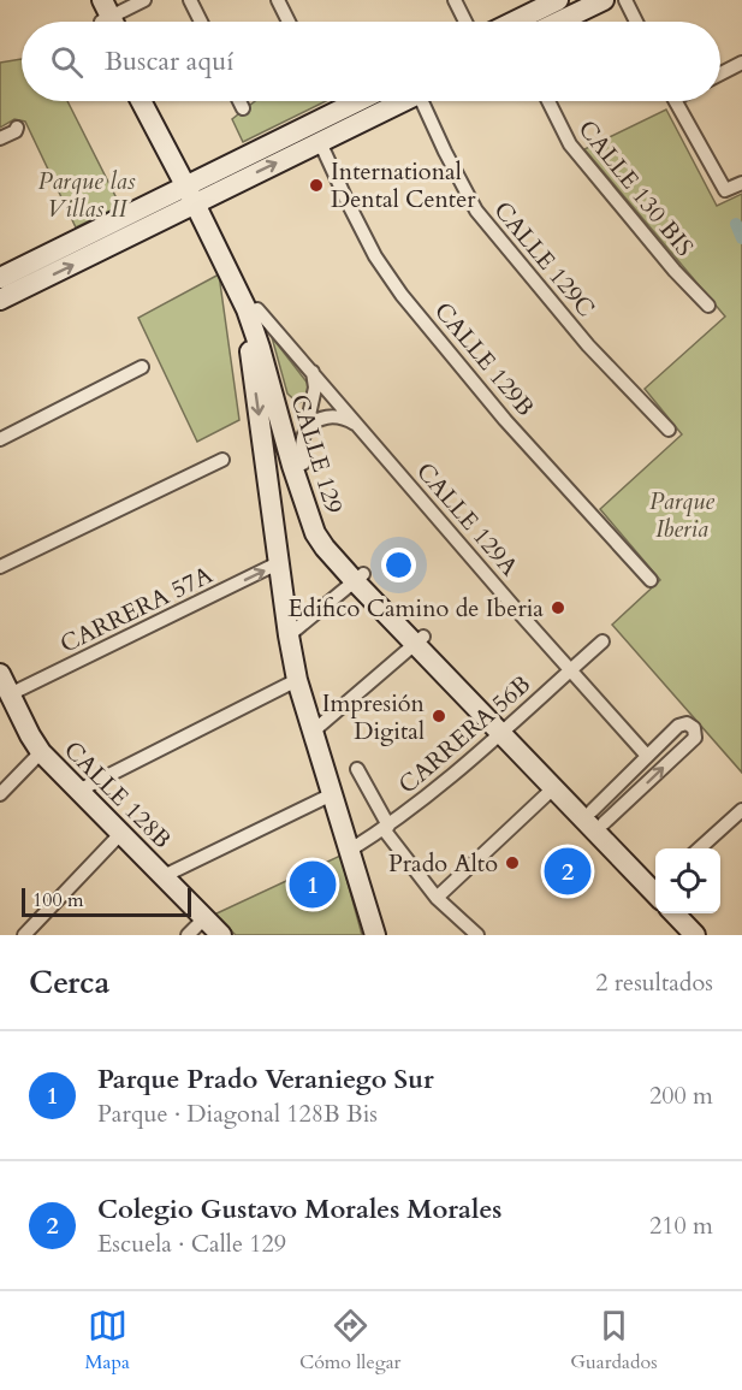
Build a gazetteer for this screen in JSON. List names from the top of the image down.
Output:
{
  "streets": {
    "main road": ["CALLE 129", "CALLE 128B"],
    "street": [
      "CALLE 130 BIS",
      "CALLE 129C",
      "CALLE 129B",
      "CALLE 129A",
      "CARRERA 57A",
      "CARRERA 56B"
    ]
  },
  "crossings": [
    ["CALLE 129", "CALLE 129A"],
    ["CALLE 129", "CARRERA 56B"],
    ["CALLE 129A", "CARRERA 56B"],
    ["CARRERA 57A", "CALLE 128B"]
  ],
  "one_way": ["CARRERA 57A"],
  "parks": ["Parque las Villas II", "Parque Iberia"],
  "places": [
    "International Dental Center",
    "Edifico Camino de Iberia",
    "Impresión Digital",
    "Prado Alto"
  ],
  "scale_bar": "100 m",
  "page": {
    "search": "Buscar aquí",
    "pins": ["2", "1"],
    "scale": "100 m",
    "heading": ["Cerca", "2 resultados"],
    "list": [
      {
        "mark": "1",
        "name": "Parque Prado Veraniego Sur",
        "note": "Parque · Diagonal 128B Bis",
        "value": "200 m"
      },
      {
        "mark": "2",
        "name": "Colegio Gustavo Morales Morales",
        "note": "Escuela · Calle 129",
        "value": "210 m"
      }
    ],
    "nav": ["Mapa", "Cómo llegar", "Guardados"]
  }
}
